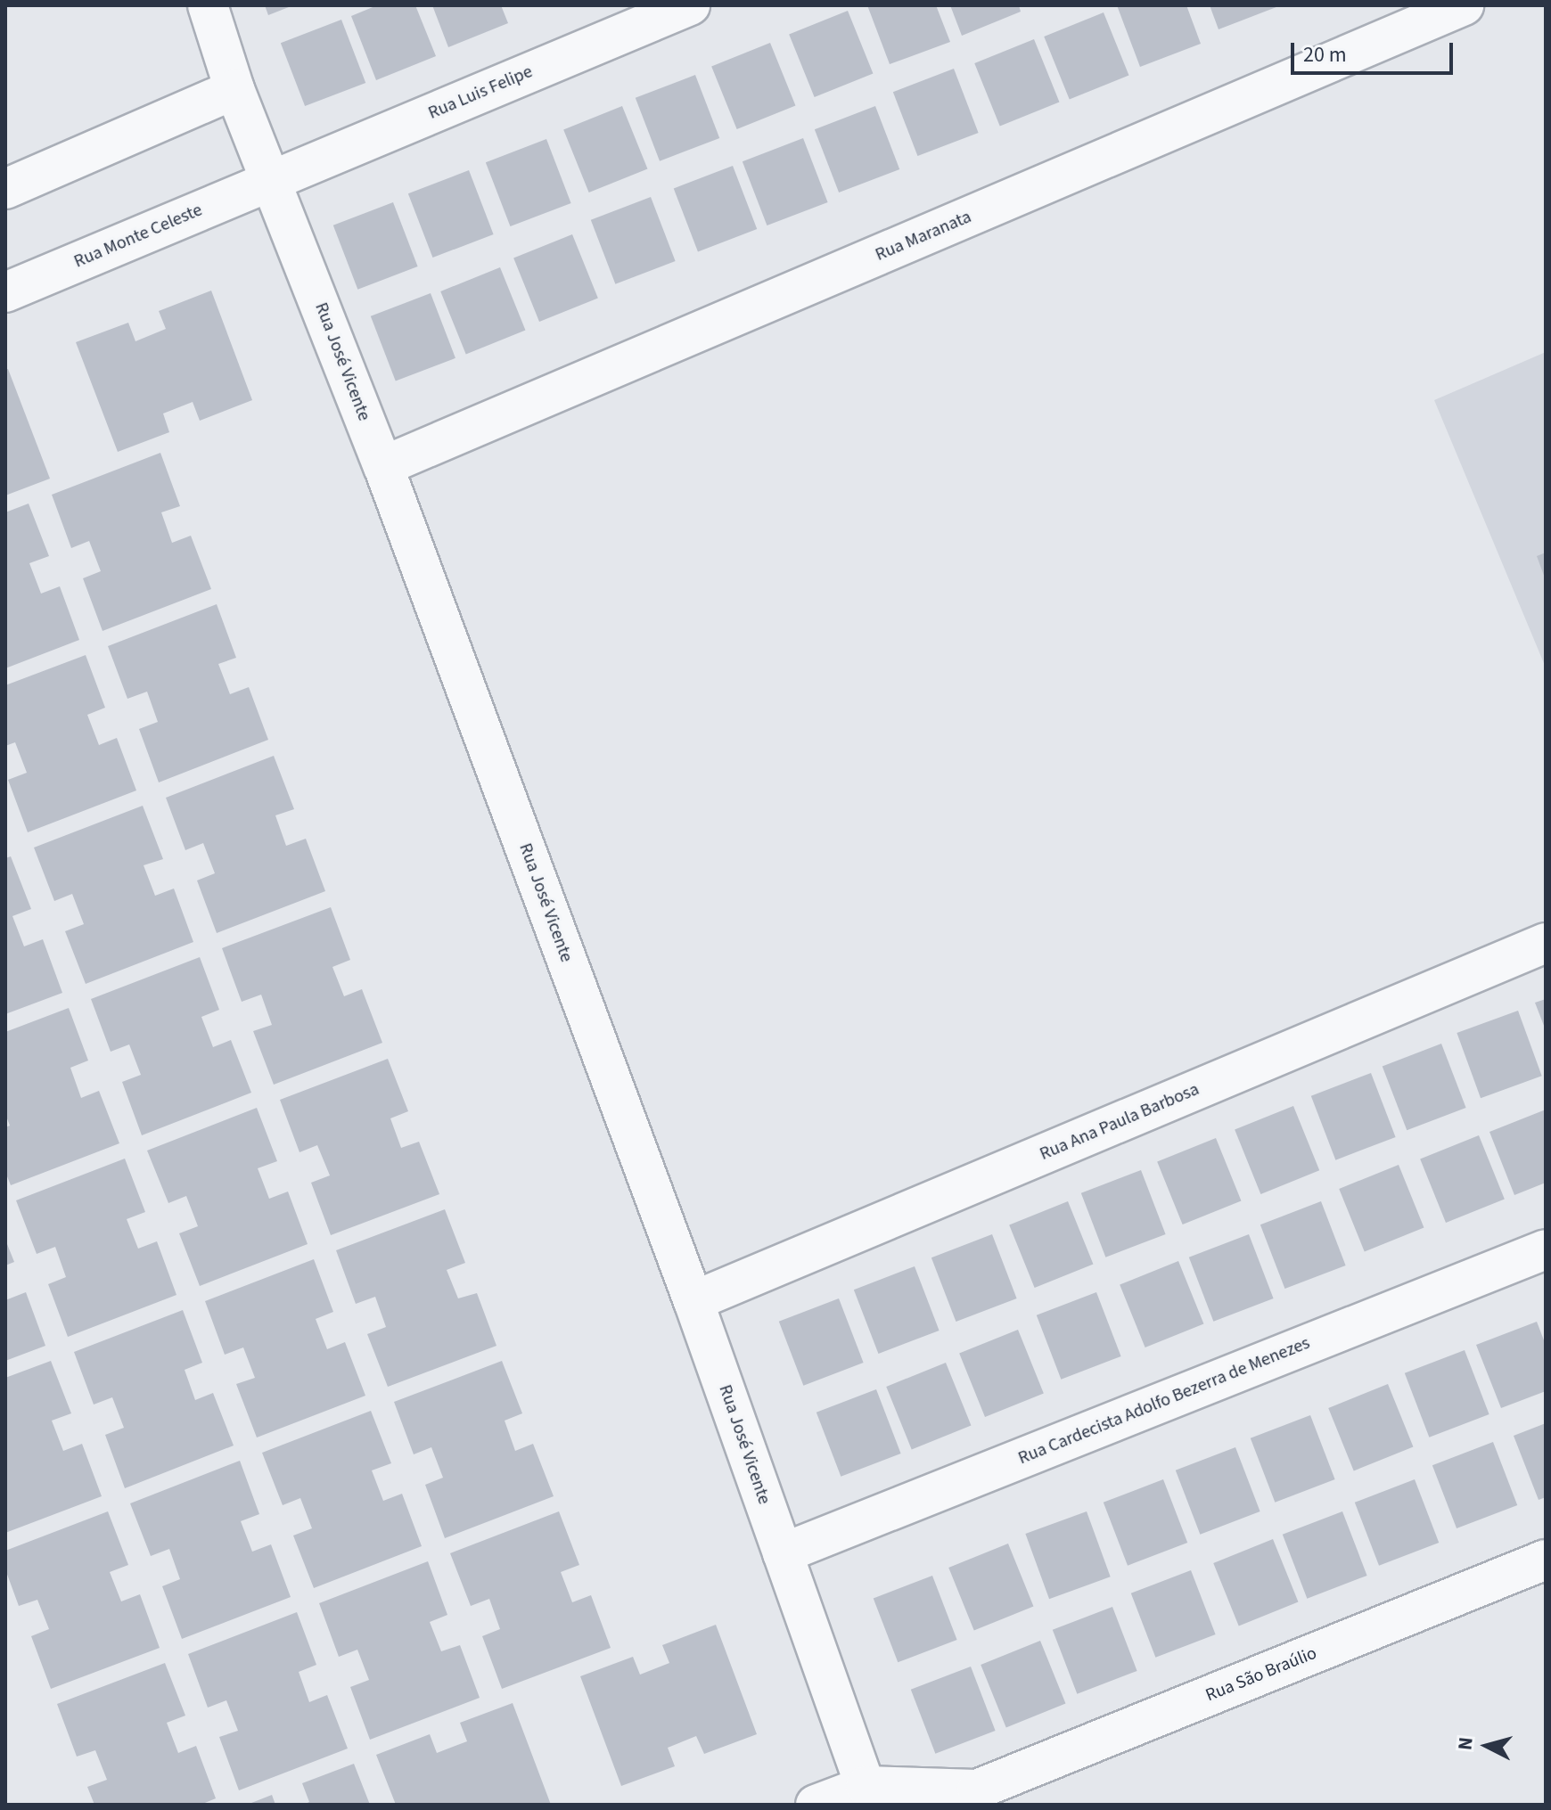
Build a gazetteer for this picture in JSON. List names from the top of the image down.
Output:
{
  "streets": {
    "street": [
      "Rua Luis Felipe",
      "Rua Monte Celeste",
      "Rua Maranata",
      "Rua José Vicente",
      "Rua Ana Paula Barbosa",
      "Rua Cardecista Adolfo Bezerra de Menezes",
      "Rua São Braúlio"
    ]
  },
  "crossings": [
    ["Rua Luis Felipe", "Rua Monte Celeste"],
    ["Rua Luis Felipe", "Rua José Vicente"],
    ["Rua Monte Celeste", "Rua José Vicente"],
    ["Rua Maranata", "Rua José Vicente"],
    ["Rua José Vicente", "Rua Ana Paula Barbosa"],
    ["Rua José Vicente", "Rua Cardecista Adolfo Bezerra de Menezes"],
    ["Rua José Vicente", "Rua São Braúlio"]
  ],
  "scale_bar": "20 m",
  "north": "left"
}
